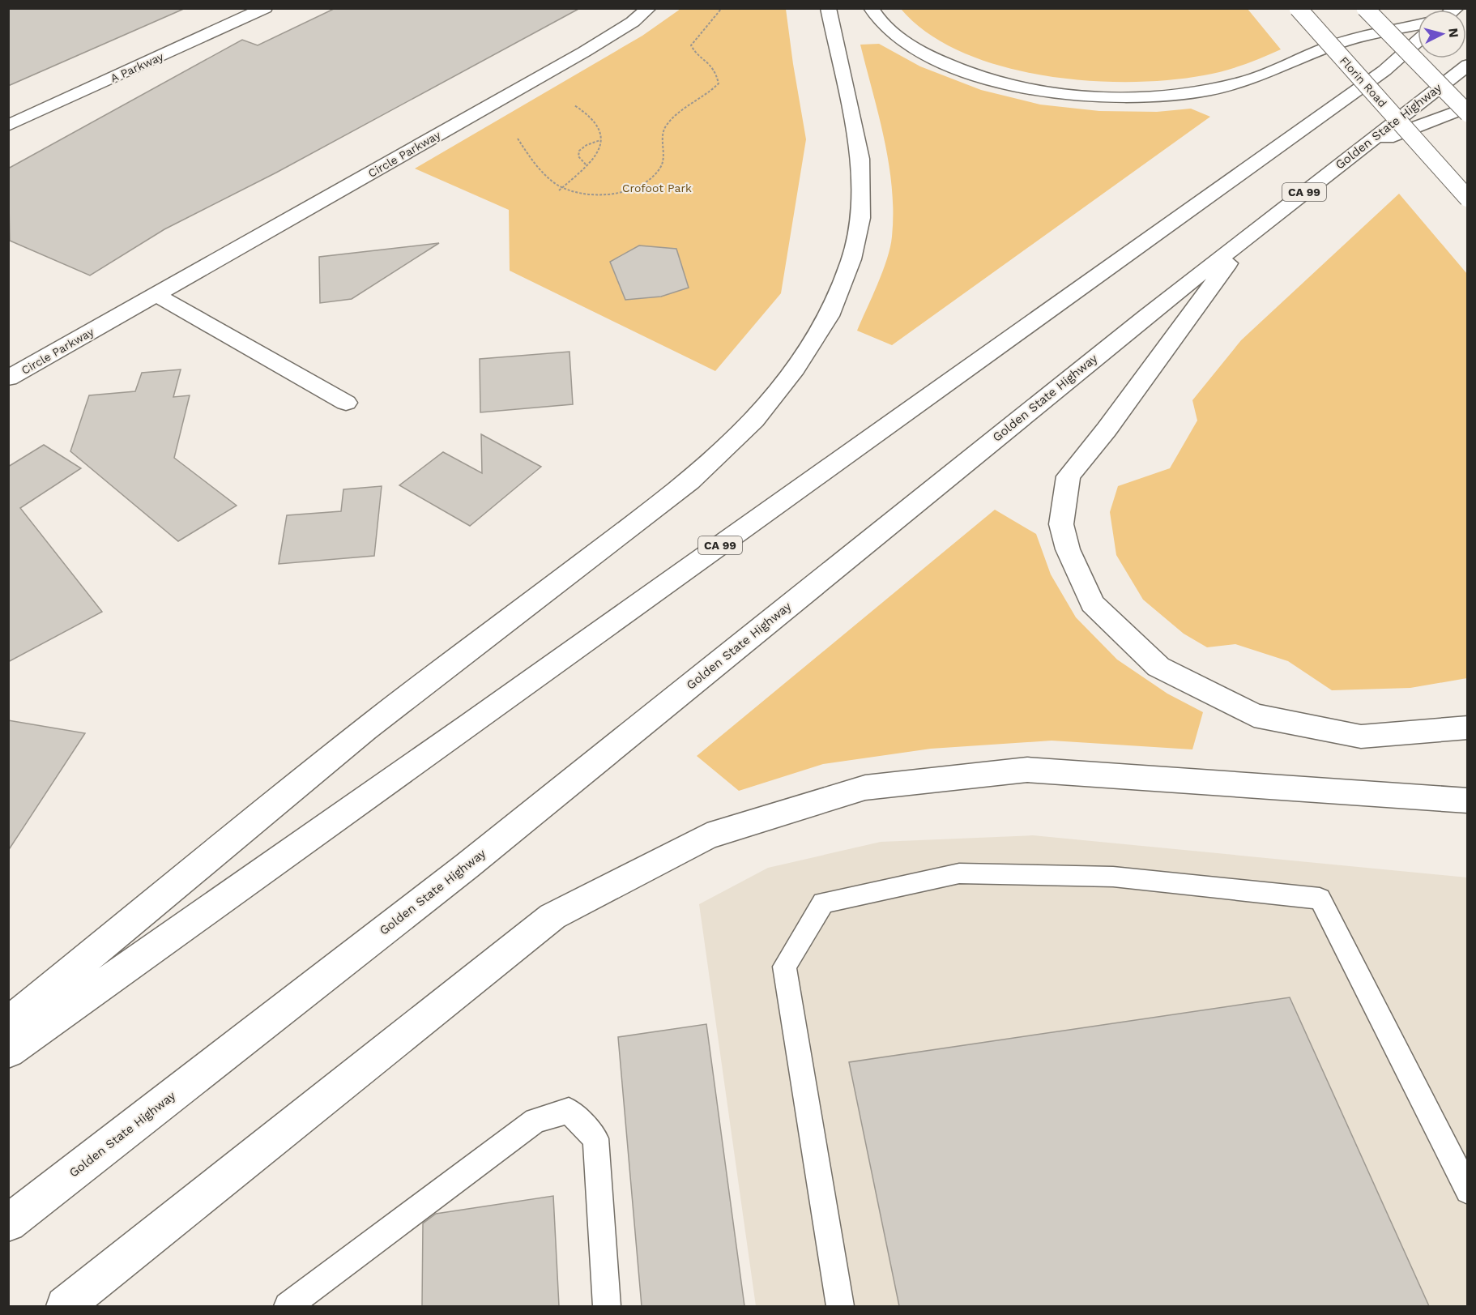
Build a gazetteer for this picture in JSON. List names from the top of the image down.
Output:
{
  "streets": {
    "main road": [
      "A Parkway",
      "Florin Road",
      "Golden State Highway",
      "Circle Parkway",
      "CA 99"
    ]
  },
  "parks": ["Crofoot Park"],
  "north": "right"
}
